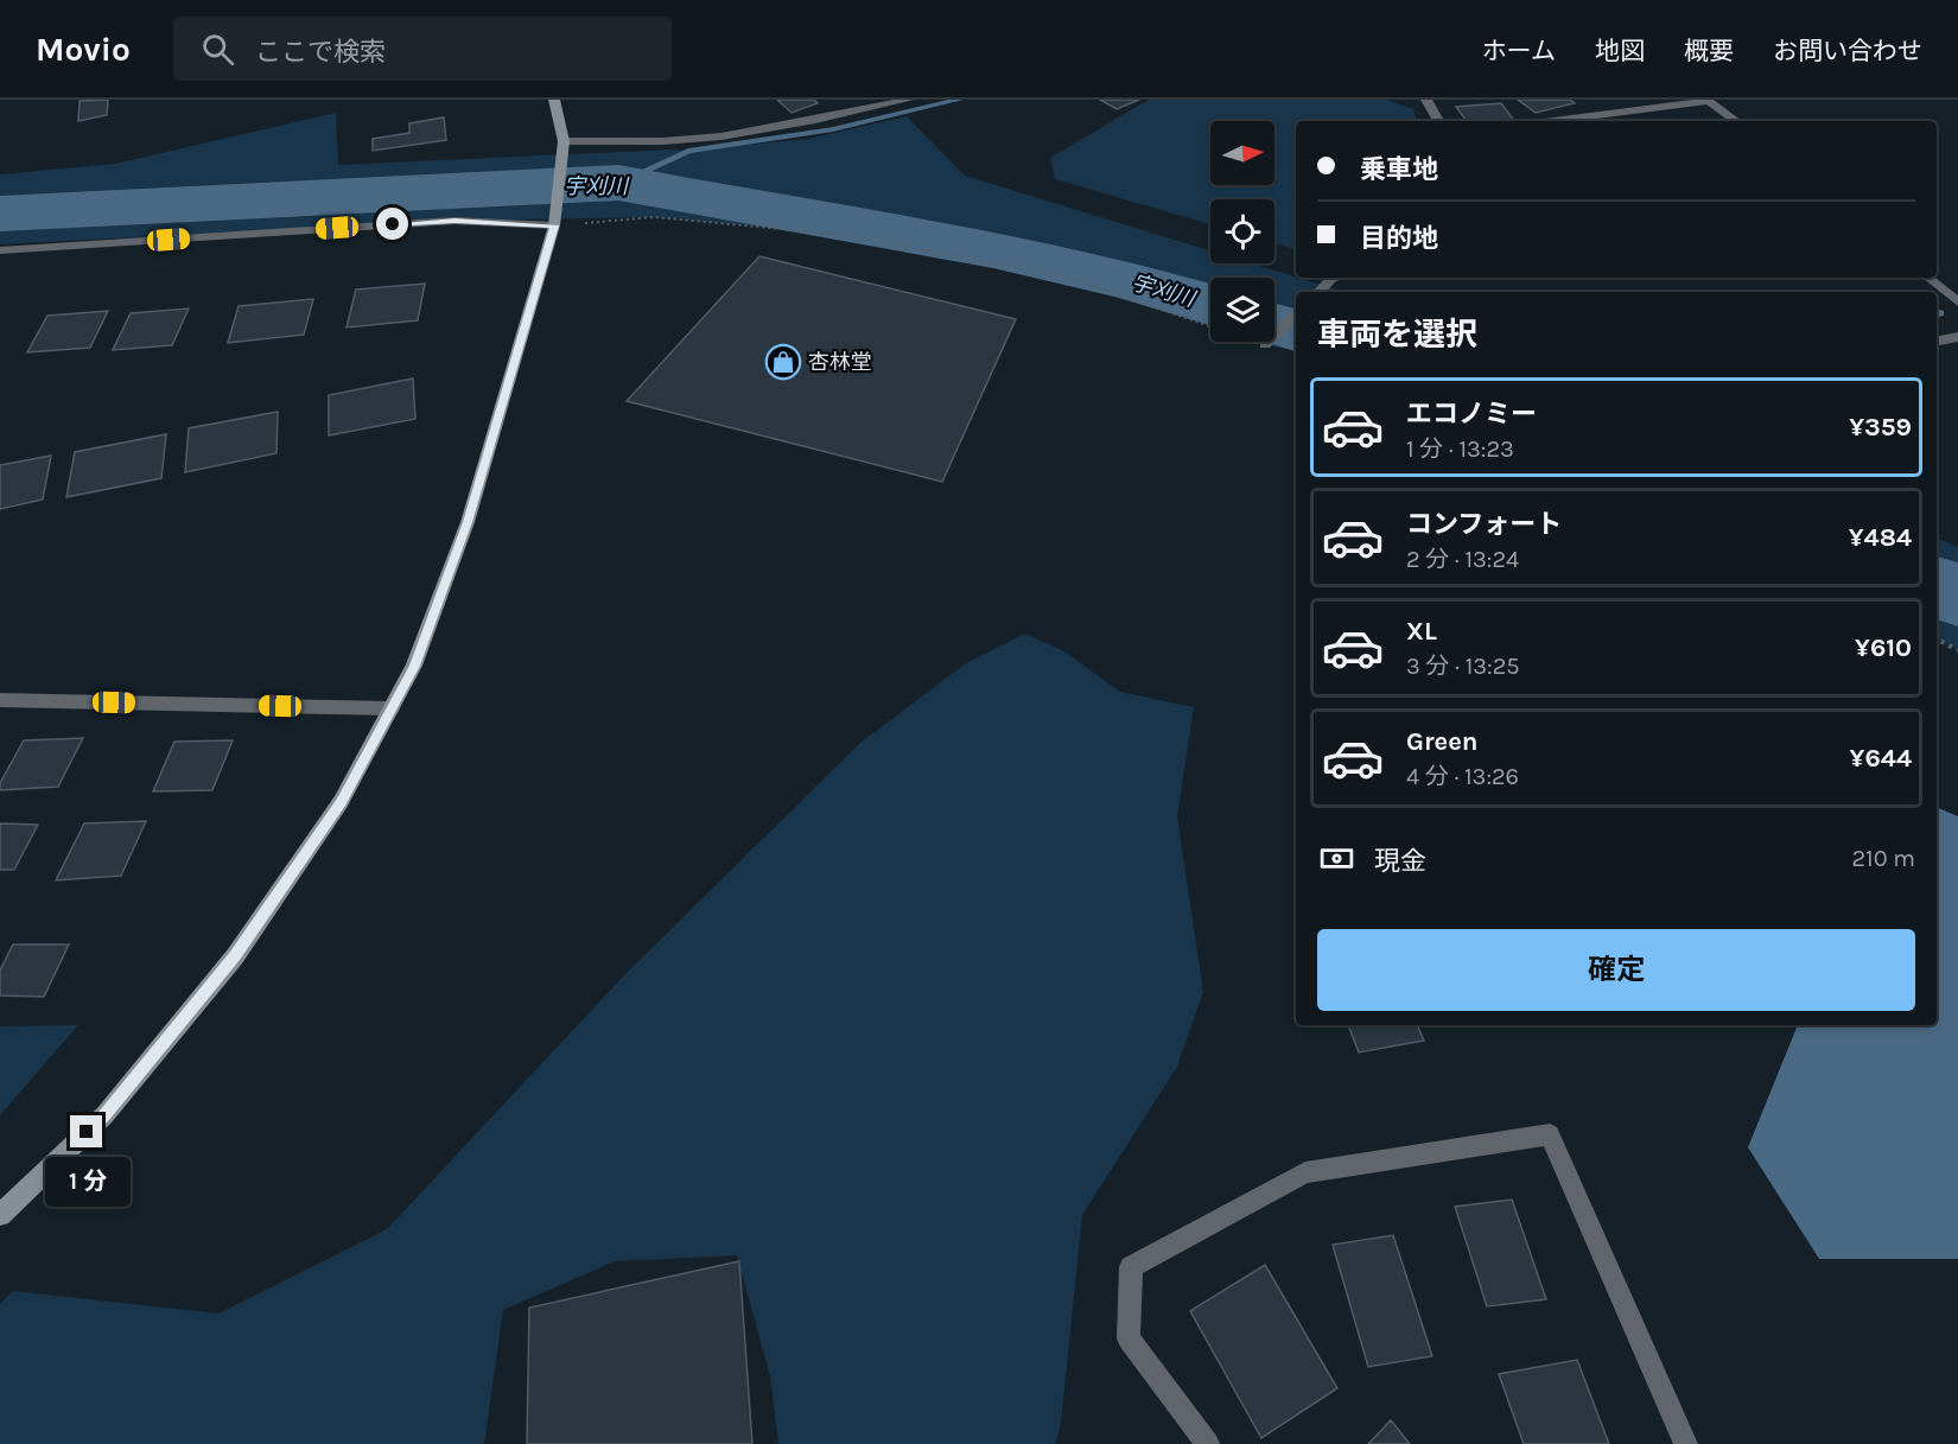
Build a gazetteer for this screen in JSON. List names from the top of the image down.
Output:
{
  "water": ["宇刈川"],
  "places": {
    "shop": ["杏林堂"]
  },
  "north": "right",
  "page": {
    "header": "Movio",
    "search": "ここで検索",
    "nav": [
      "ホーム",
      "地図",
      "概要",
      "お問い合わせ"
    ],
    "banner": ["乗車地", "目的地"],
    "heading": "車両を選択",
    "list": [
      {
        "name": "エコノミー",
        "note": "1 分 · 13:23",
        "value": "¥359"
      },
      {
        "name": "コンフォート",
        "note": "2 分 · 13:24",
        "value": "¥484"
      },
      {
        "name": "XL",
        "note": "3 分 · 13:25",
        "value": "¥610"
      },
      {
        "name": "Green",
        "note": "4 分 · 13:26",
        "value": "¥644"
      }
    ],
    "pay": ["現金", "210 m"],
    "buttons": "確定",
    "bubble": "1 分"
  }
}
